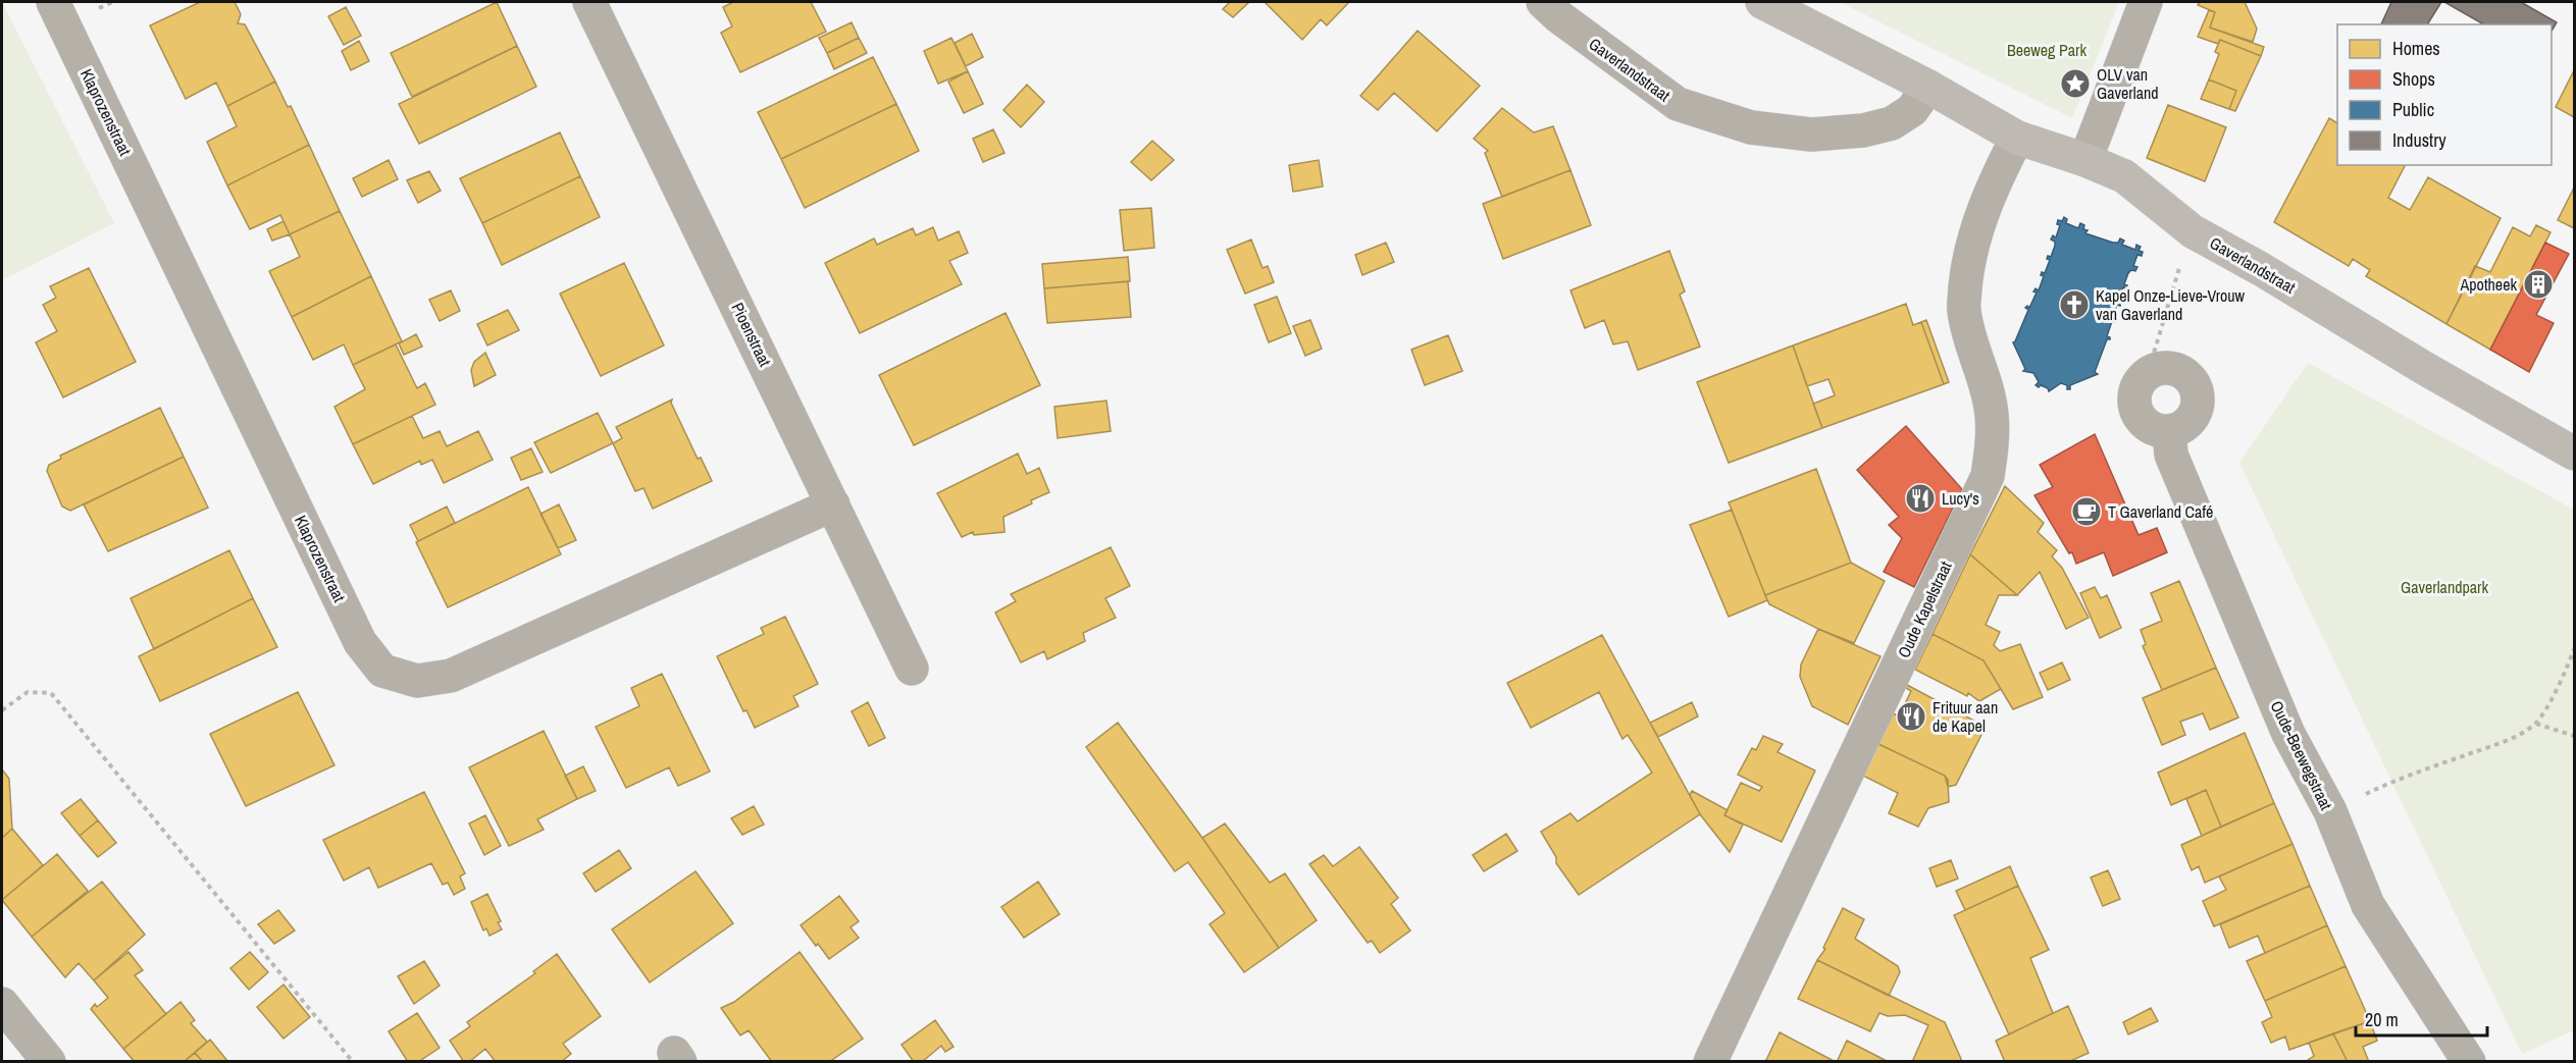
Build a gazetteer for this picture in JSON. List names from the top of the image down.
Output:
{
  "streets": {
    "street": [
      "Gaverlandstraat",
      "Klaprozenstraat",
      "Pioenstraat",
      "Oude Kapelstraat",
      "Oude-Beewegstraat"
    ]
  },
  "crossings": [
    ["Gaverlandstraat", "Oude Kapelstraat"],
    ["Klaprozenstraat", "Pioenstraat"]
  ],
  "parks": ["Beeweg Park", "Gaverlandpark"],
  "places": {
    "place": ["OLV van Gaverland"],
    "building": ["Apotheek"],
    "church": ["Kapel Onze-Lieve-Vrouw van Gaverland"],
    "restaurant": ["Lucy's", "Frituur aan de Kapel"],
    "cafe": ["T Gaverland Café"]
  },
  "legend": [
    "Homes",
    "Shops",
    "Public",
    "Industry"
  ],
  "scale_bar": "20 m"
}
